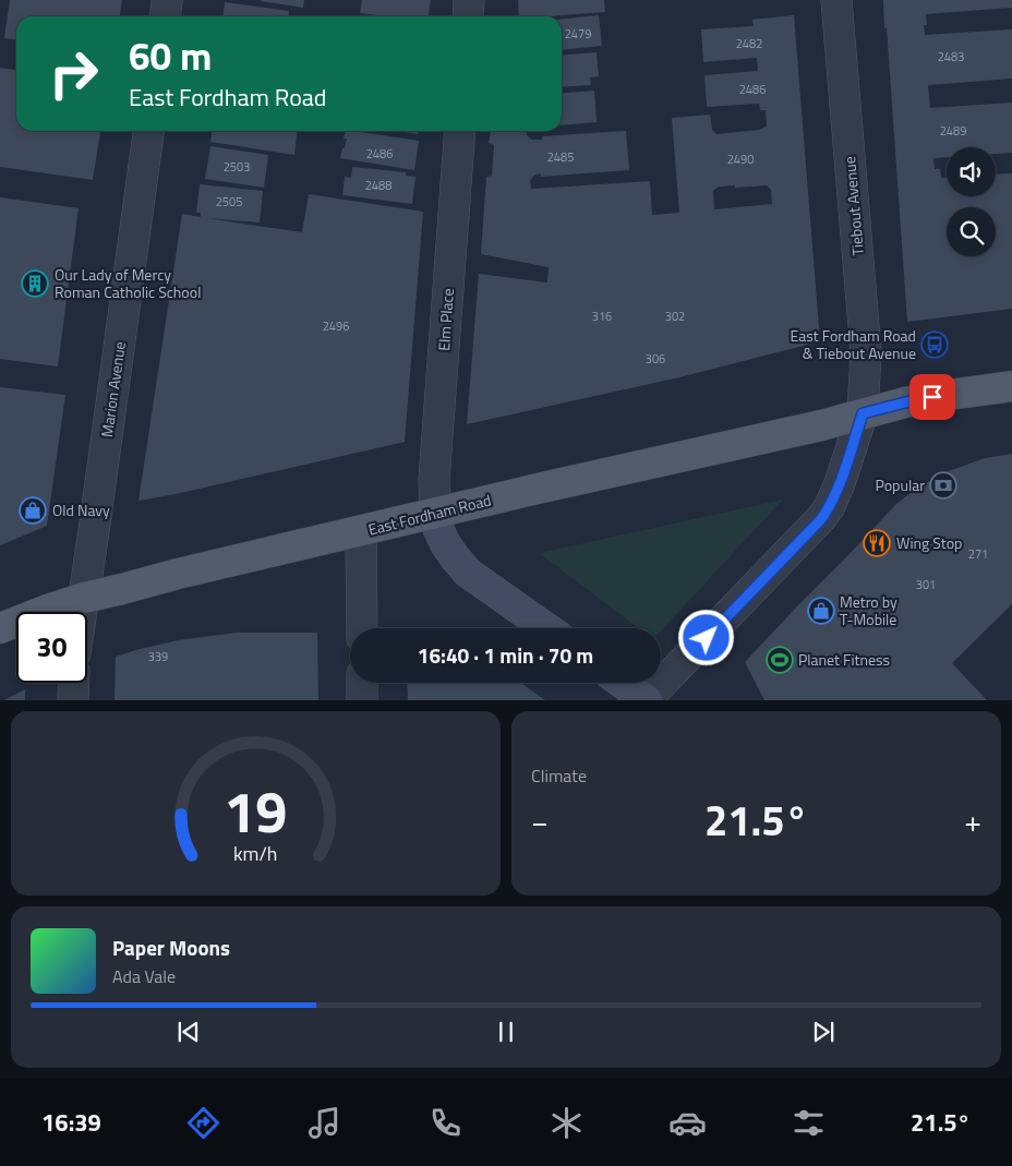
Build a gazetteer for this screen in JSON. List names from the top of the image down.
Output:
{
  "streets": {
    "main road": ["East Fordham Road"],
    "street": ["Tiebout Avenue", "Elm Place", "Marion Avenue"]
  },
  "crossings": [
    ["Tiebout Avenue", "East Fordham Road"],
    ["Elm Place", "East Fordham Road"],
    ["Marion Avenue", "East Fordham Road"]
  ],
  "places": {
    "building": ["Our Lady of Mercy Roman Catholic School"],
    "bus stop": ["East Fordham Road & Tiebout Avenue"],
    "bank": ["Popular"],
    "shop": ["Old Navy", "Metro by T-Mobile"],
    "restaurant": ["Wing Stop"],
    "sports": ["Planet Fitness"]
  },
  "house_numbers": [
    "2479",
    "2482",
    "2483",
    "2486",
    "2489",
    "2486",
    "2485",
    "2490",
    "2503",
    "2488",
    "2505",
    "316",
    "302",
    "2496",
    "306",
    "271",
    "301",
    "339"
  ],
  "page": {
    "turn": ["60 m", "East Fordham Road"],
    "limit": "30",
    "trip": "16:40 · 1 min · 70 m",
    "tile": "Climate",
    "heat": ["−", "21.5°", "+"],
    "song": ["Paper Moons", "Ada Vale"],
    "tabs": ["16:39", "21.5°"],
    "gauge": ["19", "km/h"]
  }
}
